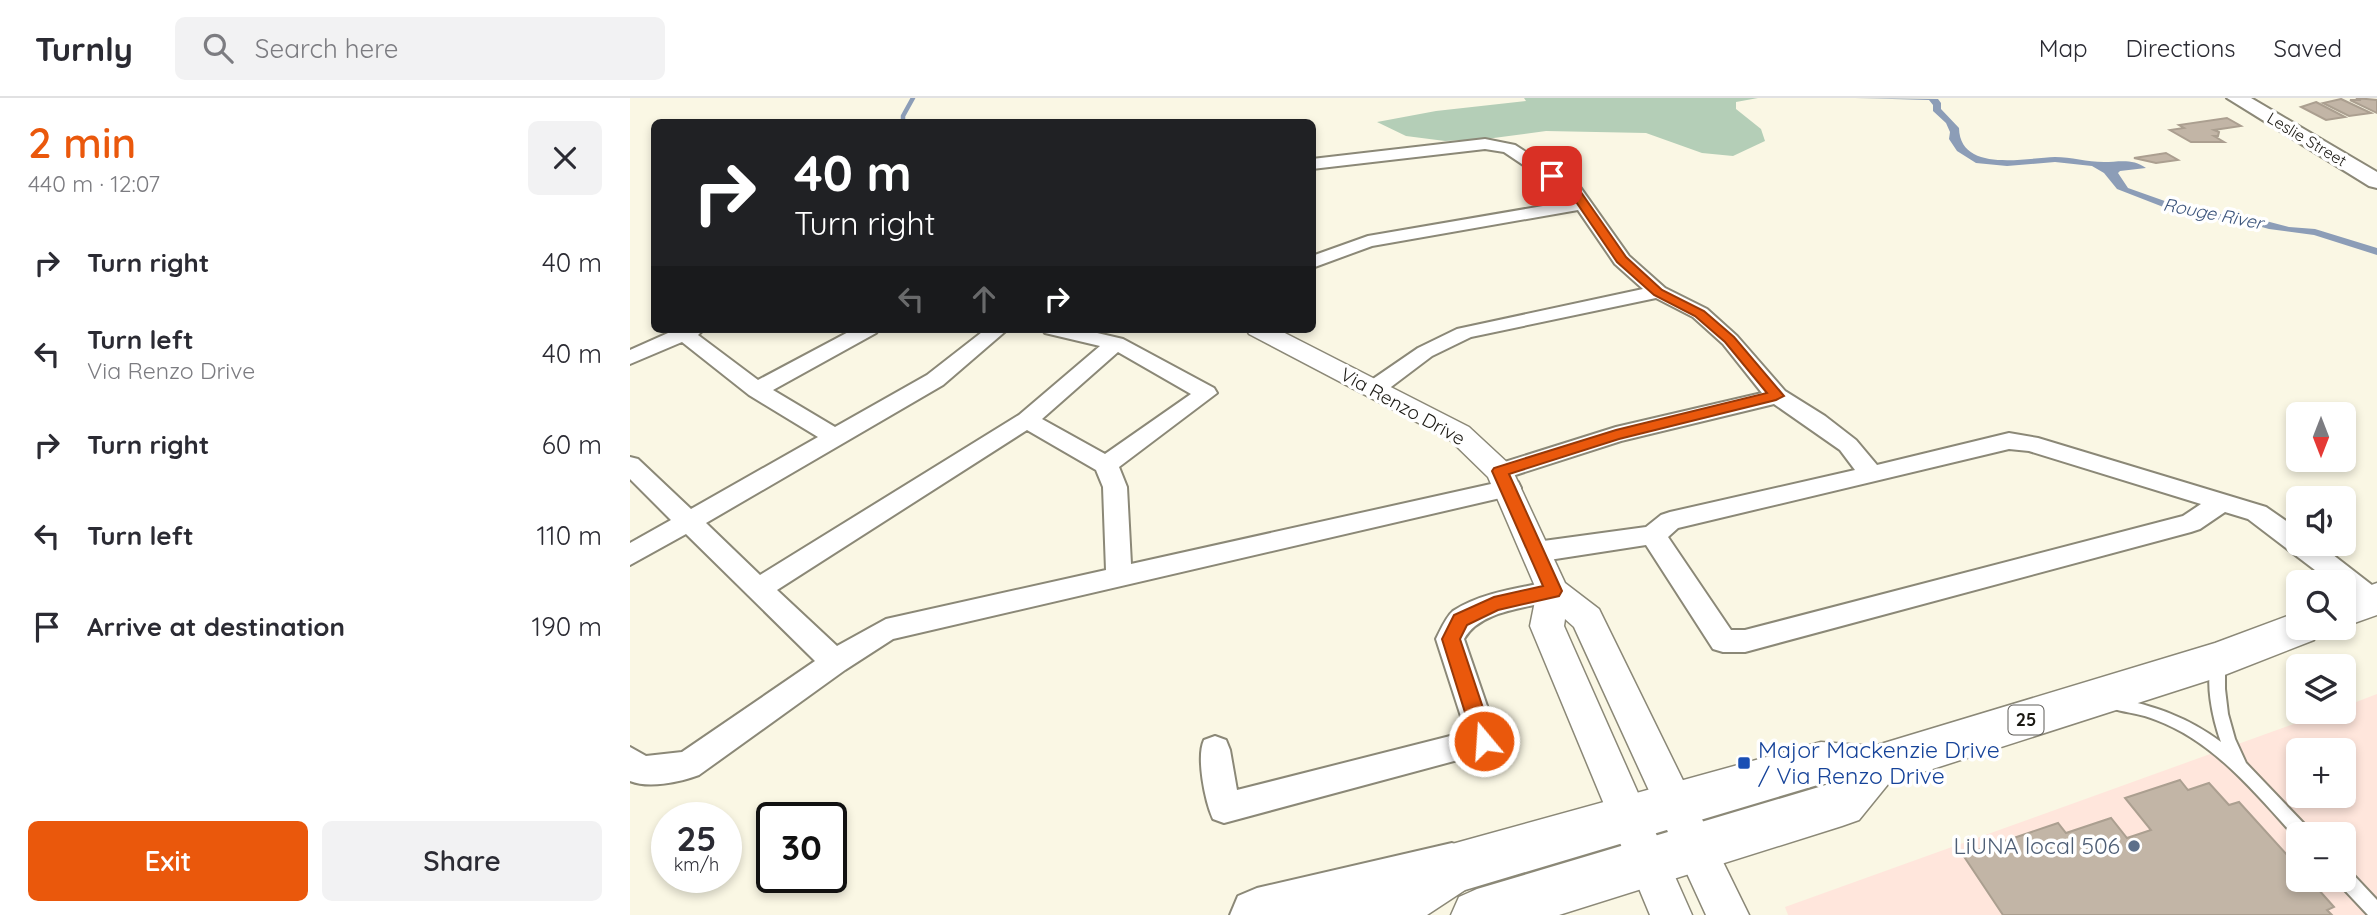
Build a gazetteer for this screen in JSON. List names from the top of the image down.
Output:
{
  "streets": {
    "main road": ["Leslie Street", "25"],
    "street": ["Via Renzo Drive"]
  },
  "crossings": [
    ["Via Renzo Drive", "25"]
  ],
  "water": ["Rouge River"],
  "places": {
    "transit": ["Major Mackenzie Drive / Via Renzo Drive"],
    "other": ["LiUNA local 506"]
  },
  "north": "bottom",
  "page": {
    "header": "Turnly",
    "search": "Search here",
    "nav": ["Map", "Directions", "Saved"],
    "heading": ["2 min", "440 m · 12:07"],
    "turn": ["40 m", "Turn right"],
    "list": [
      {
        "name": "Turn right",
        "value": "40 m"
      },
      {
        "name": "Turn left",
        "note": "Via Renzo Drive",
        "value": "40 m"
      },
      {
        "name": "Turn right",
        "value": "60 m"
      },
      {
        "name": "Turn left",
        "value": "110 m"
      },
      {
        "name": "Arrive at destination",
        "value": "190 m"
      }
    ],
    "map_buttons": ["+", "−"],
    "speed": "25 km/h",
    "limit": "30",
    "buttons": ["Exit", "Share"]
  }
}
